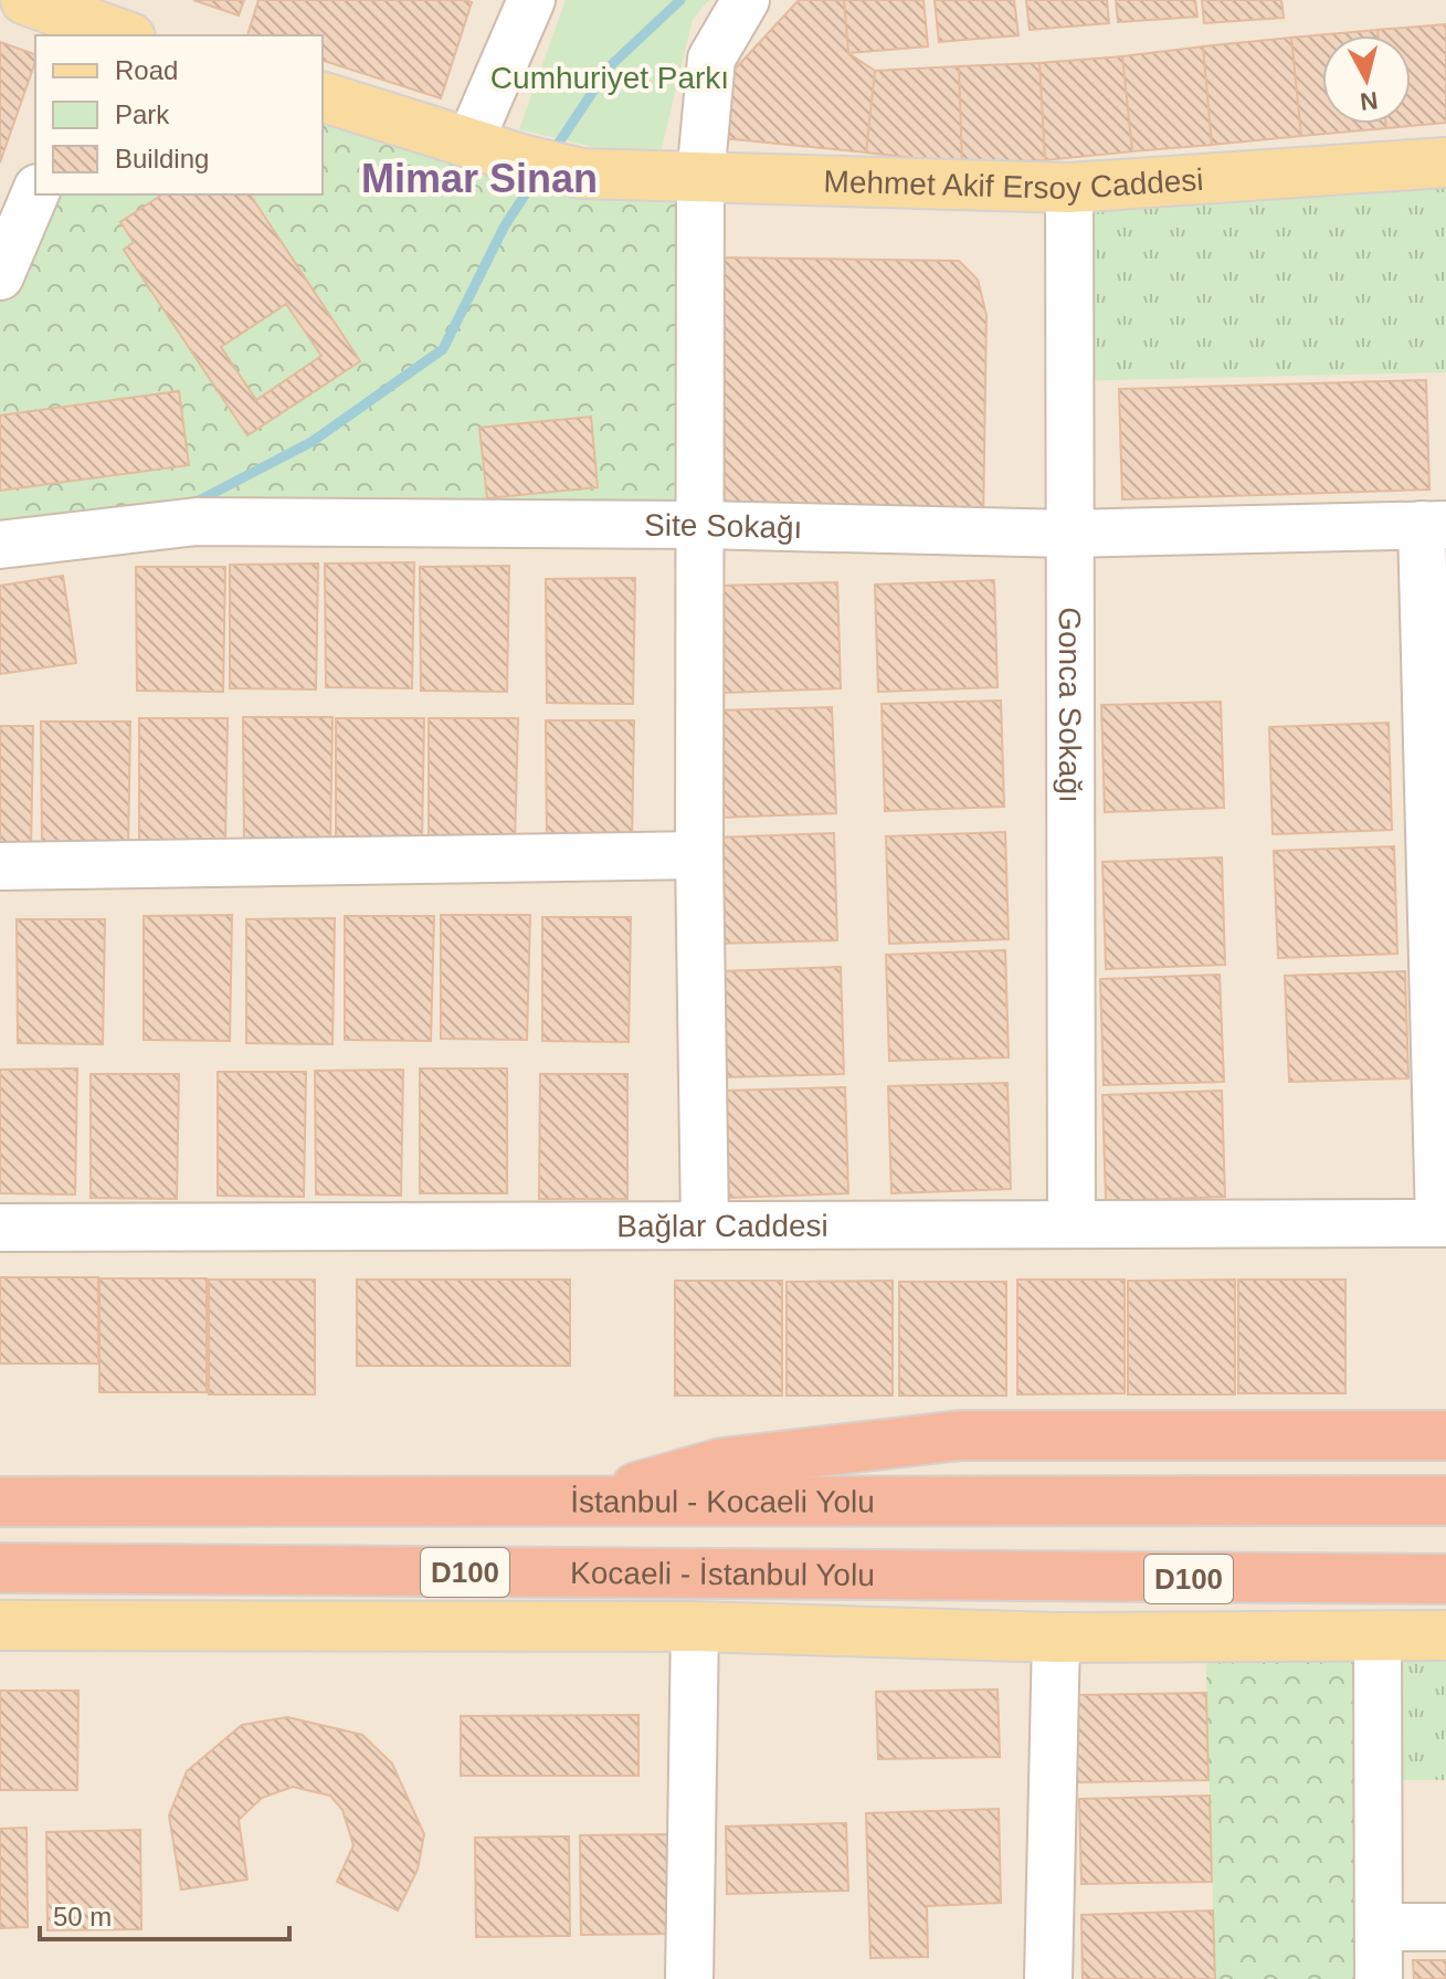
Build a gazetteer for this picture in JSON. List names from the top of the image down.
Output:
{
  "streets": {
    "highway": ["İstanbul - Kocaeli Yolu", "D100", "Kocaeli - İstanbul Yolu"],
    "main road": ["Mehmet Akif Ersoy Caddesi"],
    "street": ["Site Sokağı", "Gonca Sokağı", "Bağlar Caddesi"]
  },
  "crossings": [
    ["Mehmet Akif Ersoy Caddesi", "Gonca Sokağı"],
    ["Site Sokağı", "Gonca Sokağı"],
    ["Gonca Sokağı", "Bağlar Caddesi"]
  ],
  "districts": ["Mimar Sinan"],
  "parks": ["Cumhuriyet Parkı"],
  "legend": ["Road", "Park", "Building"],
  "scale_bar": "50 m",
  "north": "bottom"
}
